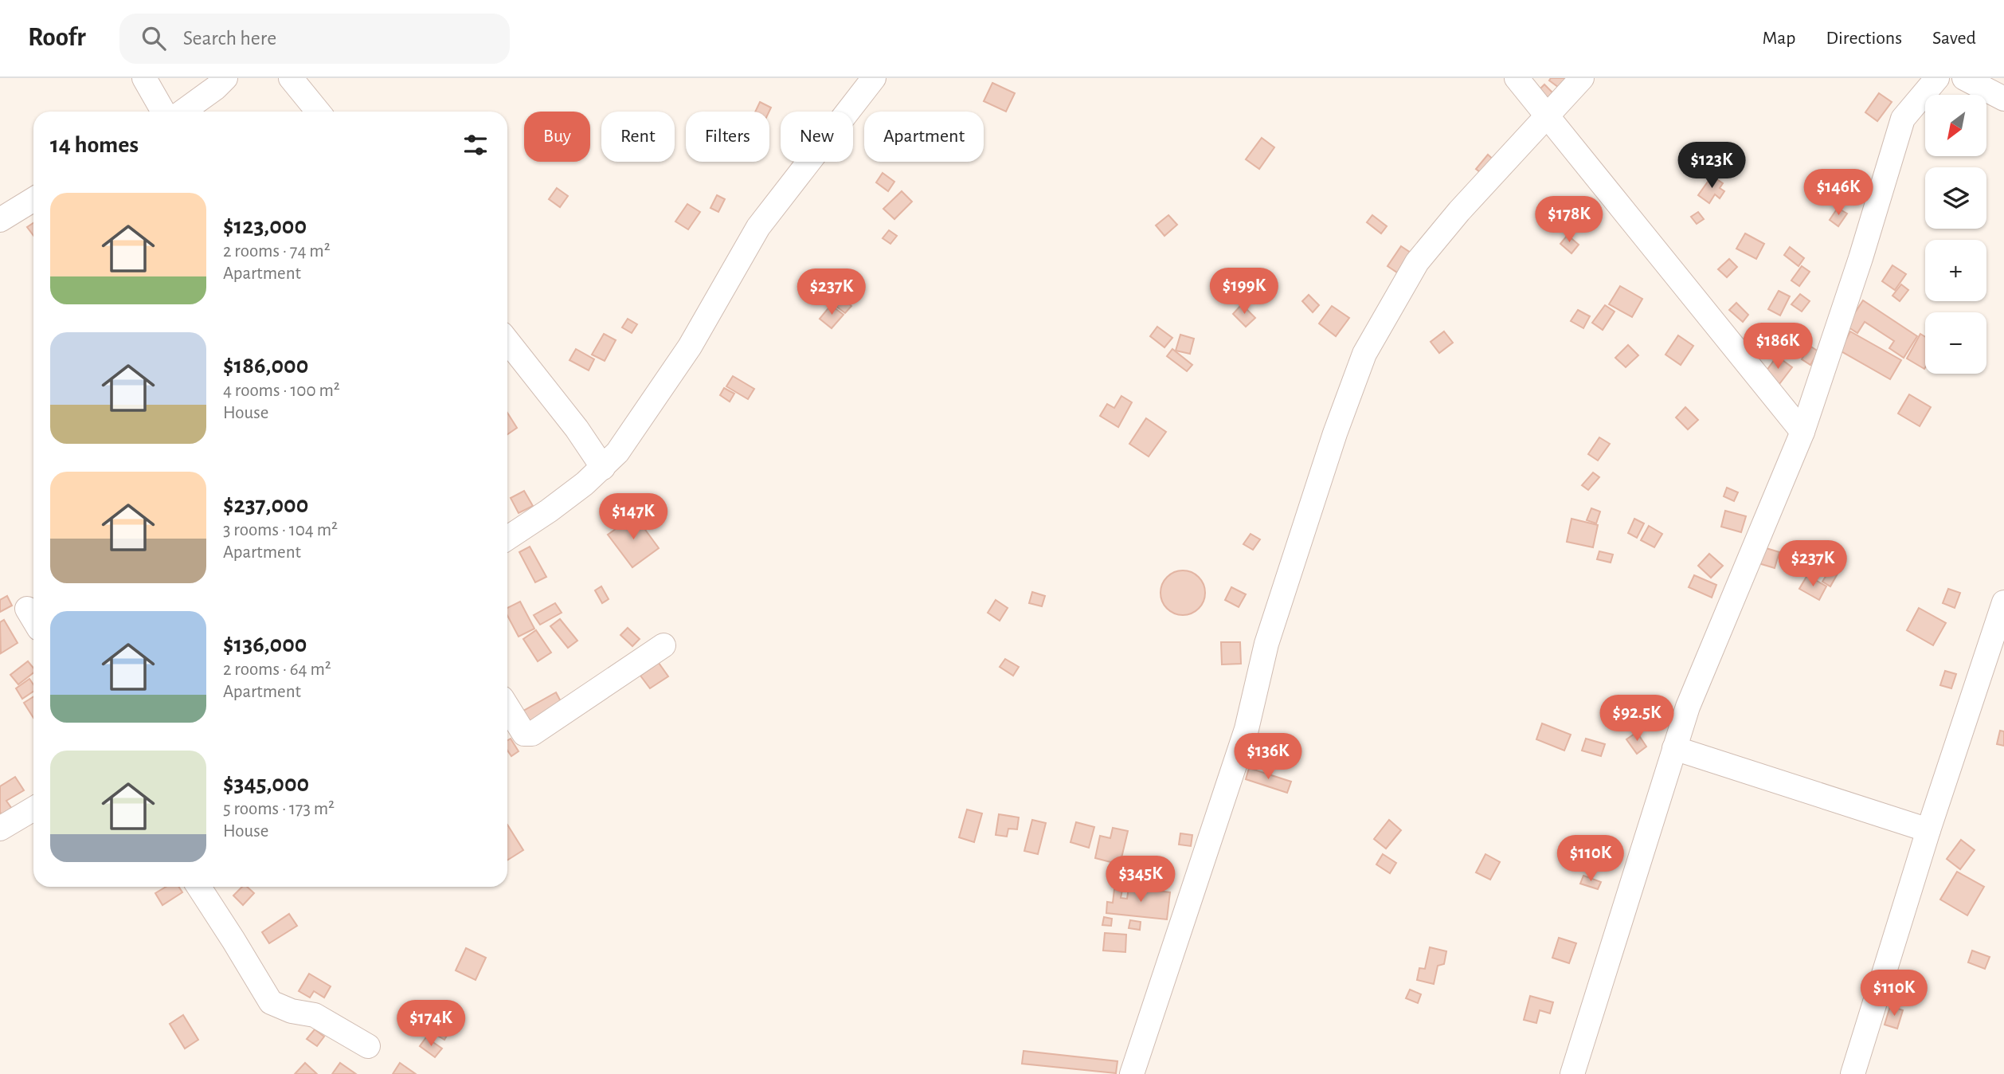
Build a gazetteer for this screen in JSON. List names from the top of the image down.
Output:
{
  "north": "bottom left",
  "page": {
    "header": "Roofr",
    "search": "Search here",
    "nav": ["Map", "Directions", "Saved"],
    "map_buttons": ["+", "−"],
    "chip": [
      "Buy",
      "Rent",
      "Filters",
      "New",
      "Apartment"
    ],
    "heading": "14 homes",
    "price": [
      "$123K",
      "$146K",
      "$178K",
      "$199K",
      "$237K",
      "$186K",
      "$147K",
      "$237K",
      "$92.5K",
      "$136K",
      "$110K",
      "$345K",
      "$110K",
      "$174K"
    ],
    "list": [
      {
        "name": "$123,000",
        "note": "2 rooms · 74 m² · Apartment"
      },
      {
        "name": "$186,000",
        "note": "4 rooms · 100 m² · House"
      },
      {
        "name": "$237,000",
        "note": "3 rooms · 104 m² · Apartment"
      },
      {
        "name": "$136,000",
        "note": "2 rooms · 64 m² · Apartment"
      },
      {
        "name": "$345,000",
        "note": "5 rooms · 173 m² · House"
      }
    ]
  }
}
